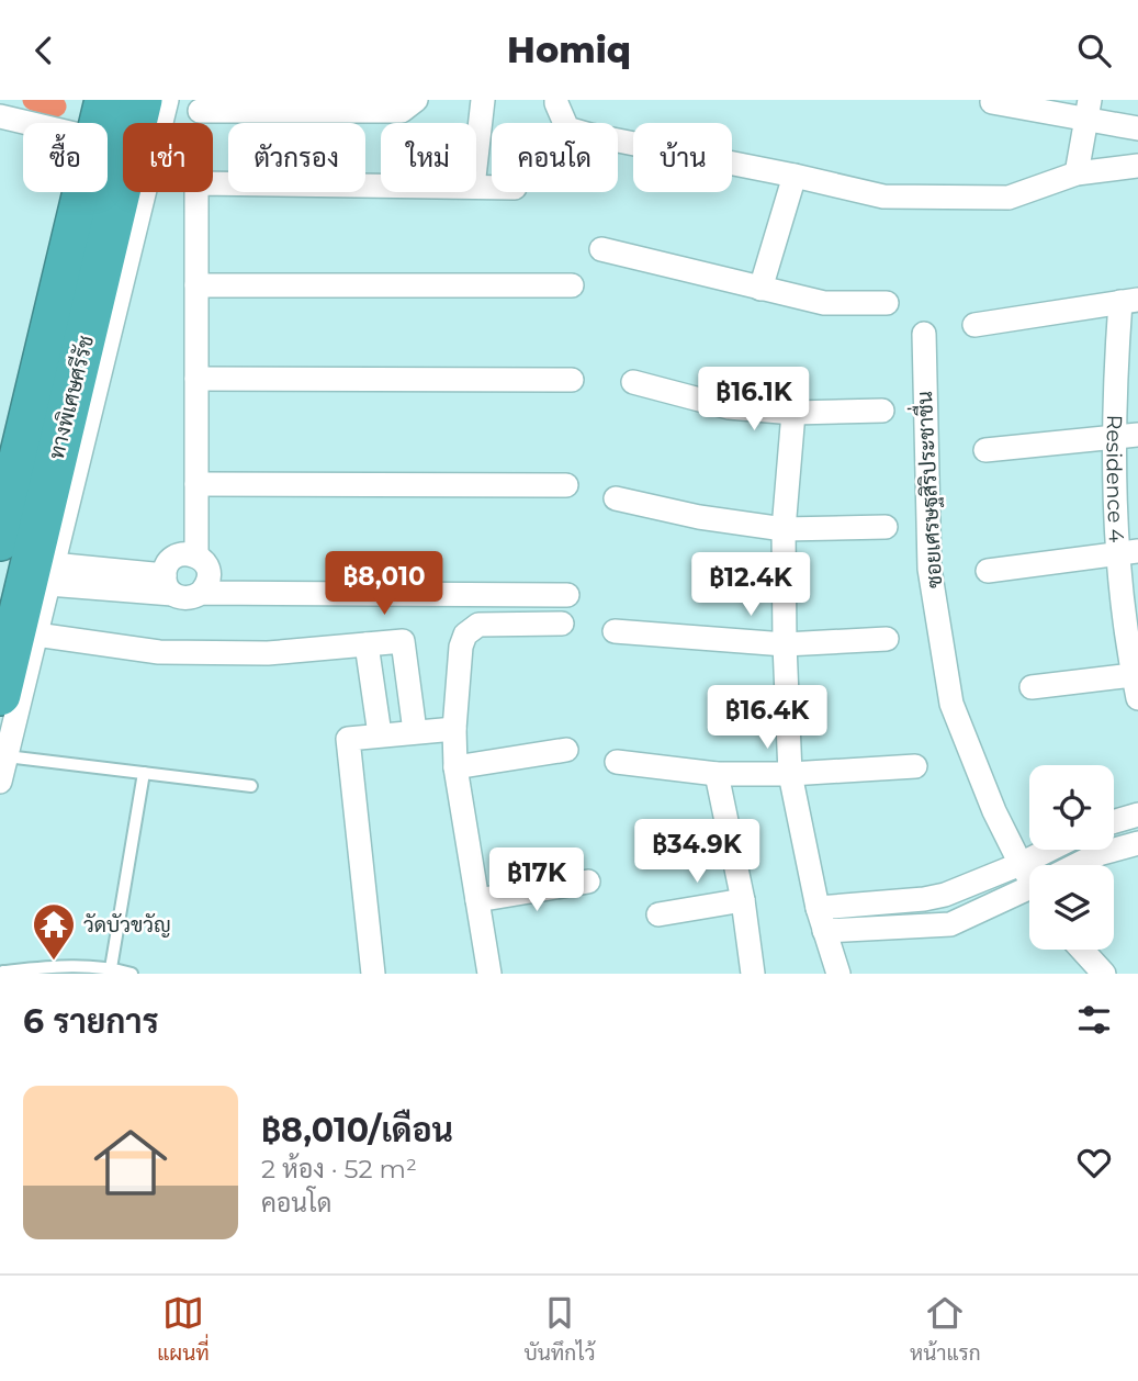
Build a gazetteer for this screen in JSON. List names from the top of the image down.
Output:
{
  "streets": {
    "highway": ["ทางพิเศษศรีรัช"],
    "street": ["Residence 4", "ซอยเศรษฐสิริประชาชื่น"]
  },
  "places": {
    "temple": ["วัดบัวขวัญ"]
  },
  "page": {
    "header": "Homiq",
    "chip": [
      "ซื้อ",
      "เช่า",
      "ตัวกรอง",
      "ใหม่",
      "คอนโด",
      "บ้าน"
    ],
    "price": [
      "฿16.1K",
      "฿8,010",
      "฿12.4K",
      "฿16.4K",
      "฿34.9K",
      "฿17K"
    ],
    "heading": "6 รายการ",
    "list": [
      {
        "name": "฿8,010/เดือน",
        "note": "2 ห้อง · 52 m² · คอนโด"
      }
    ],
    "tabs": ["แผนที่", "บันทึกไว้", "หน้าแรก"]
  }
}
